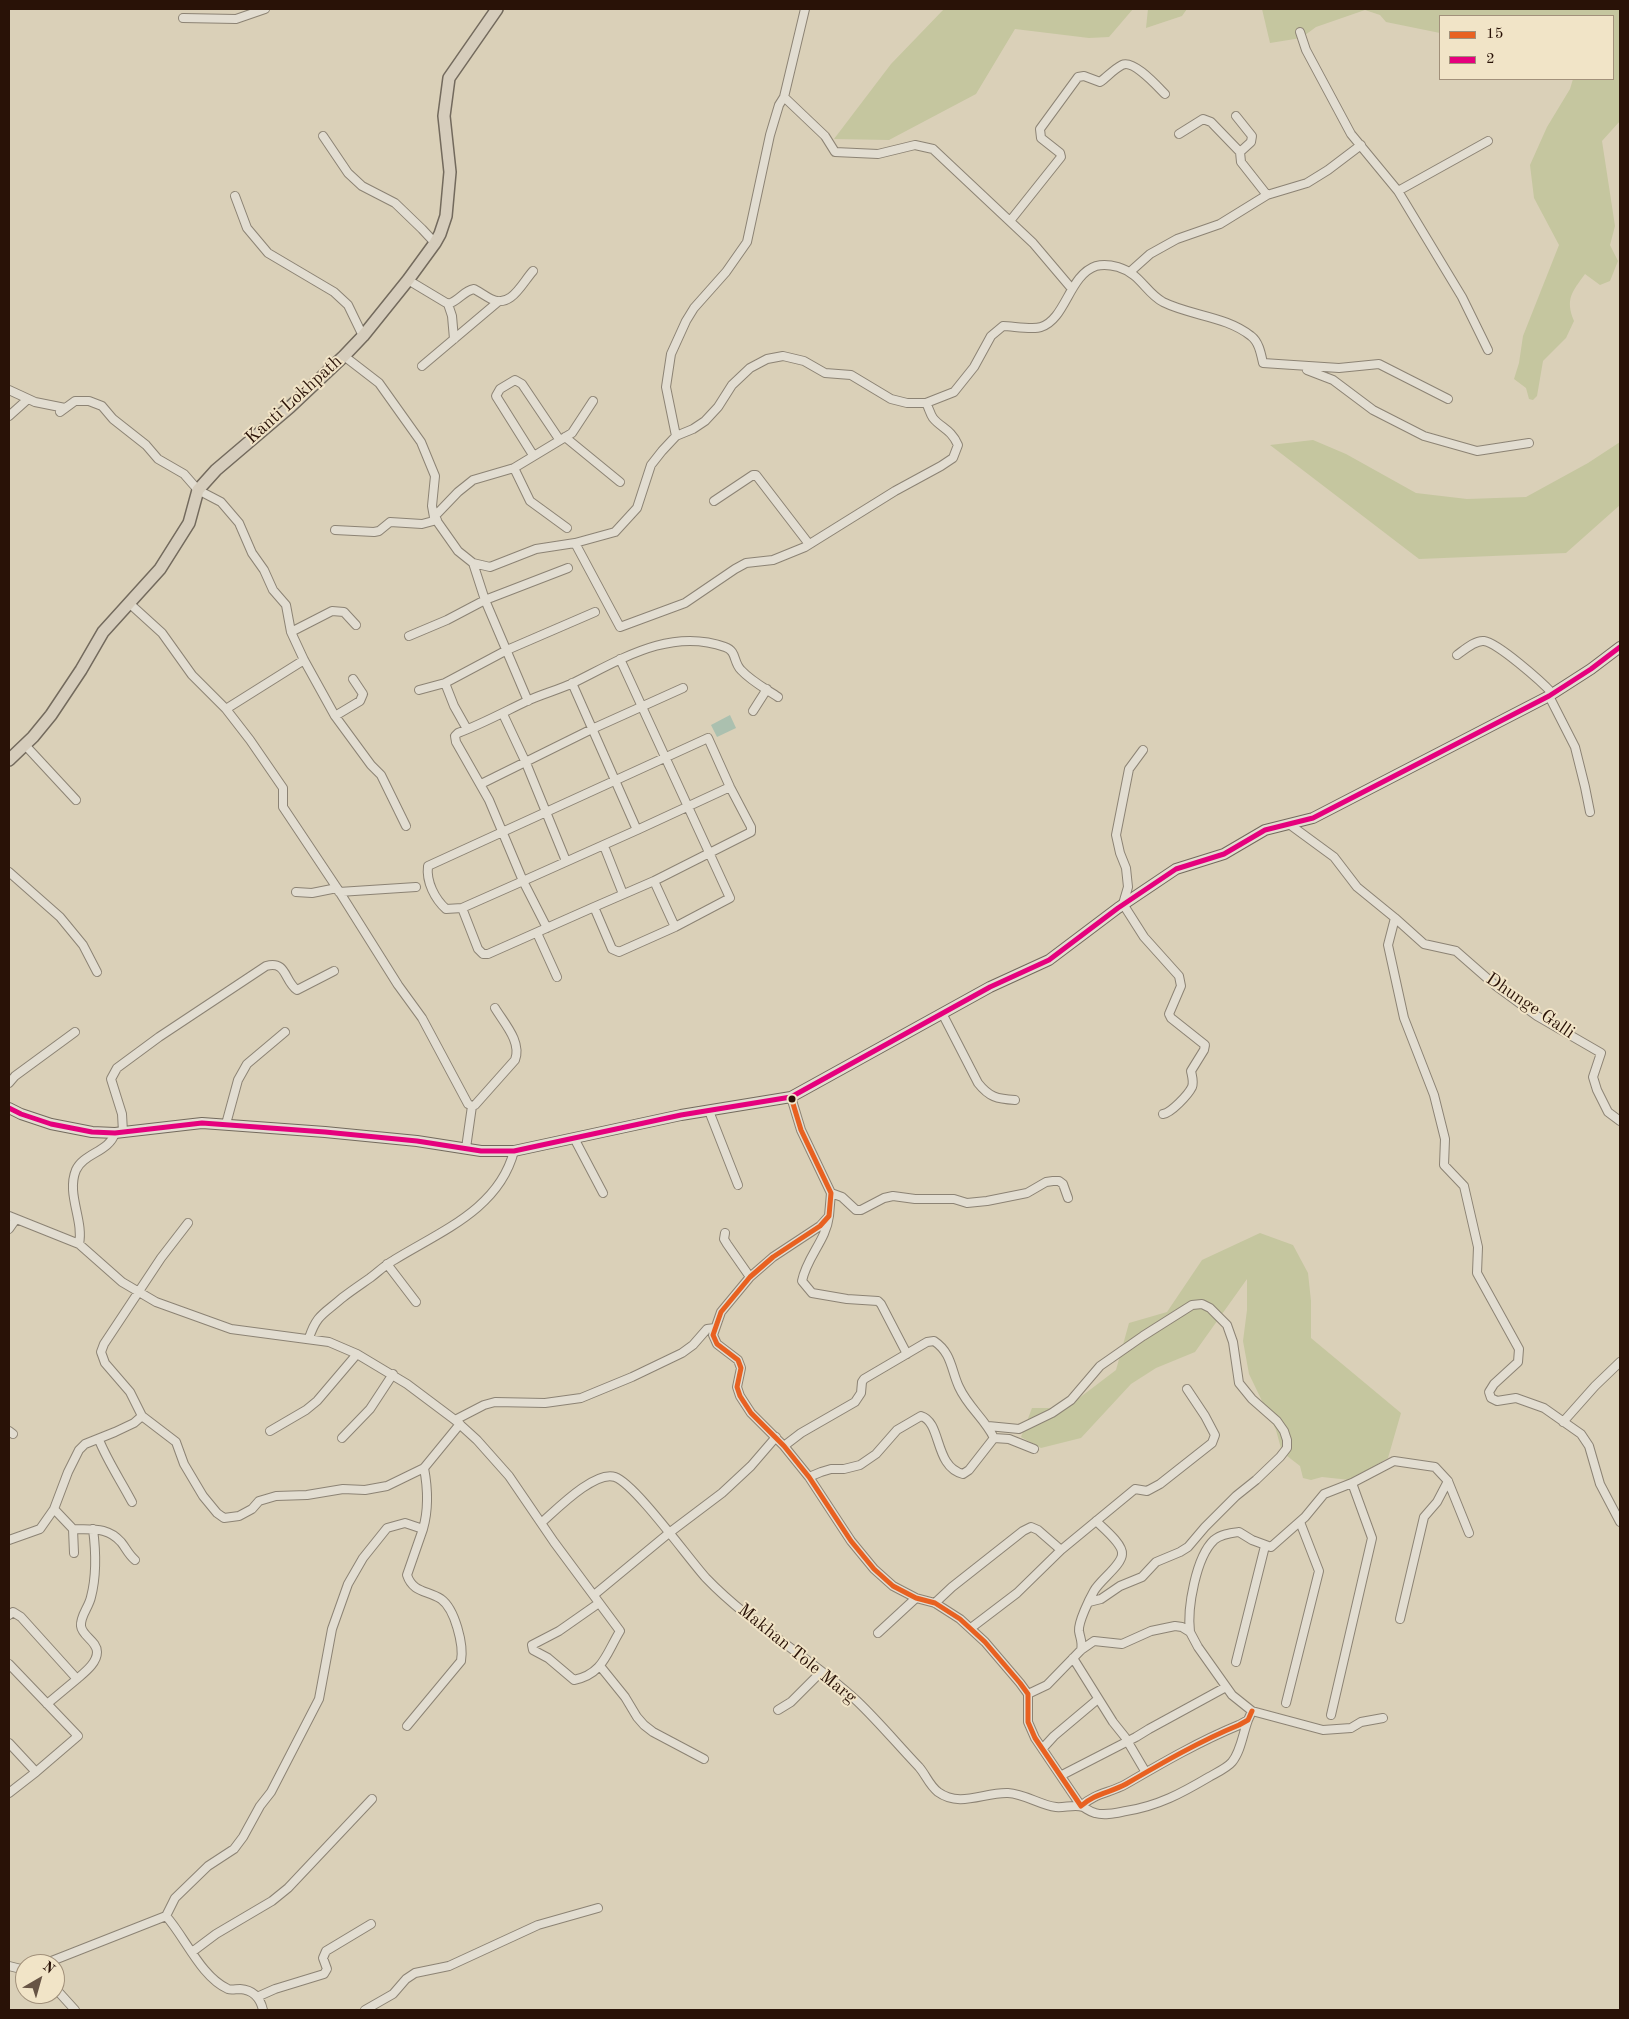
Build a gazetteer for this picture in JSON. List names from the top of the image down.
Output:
{
  "streets": {
    "main road": ["Kanti Lokhpath"],
    "street": ["Dhunge Galli", "Makhan Tole Marg"]
  },
  "lines": ["transit line 2", "transit line 15"],
  "legend": ["15", "2"],
  "north": "top right"
}
